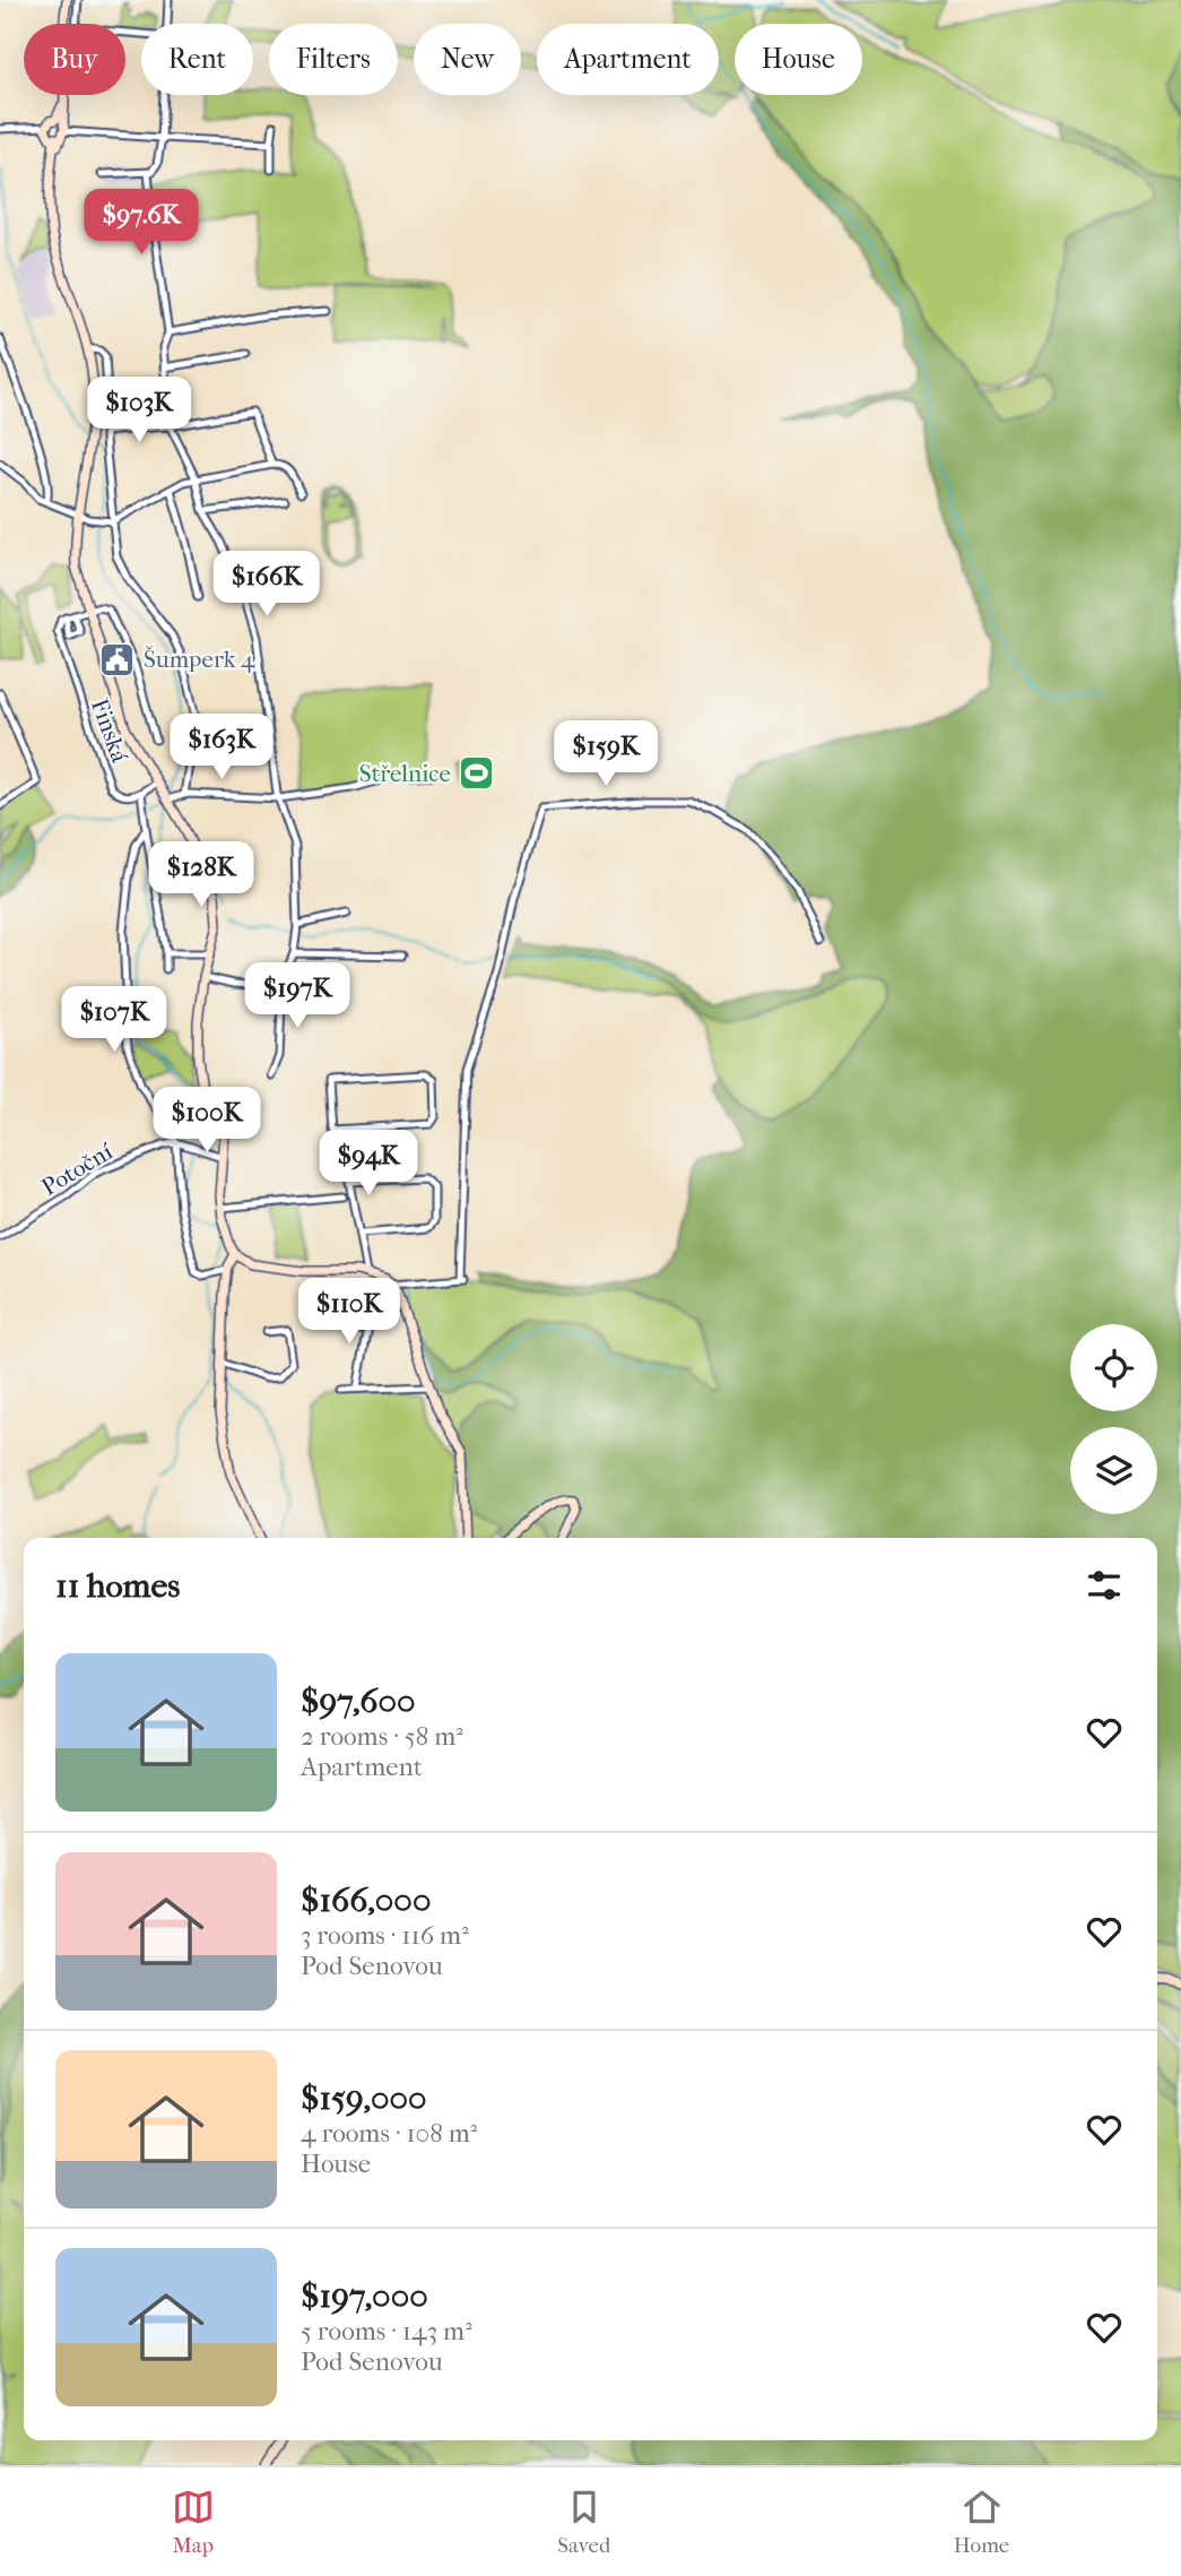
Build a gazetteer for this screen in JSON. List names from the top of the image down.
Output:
{
  "streets": {
    "street": ["Finská", "Potoční"]
  },
  "places": {
    "public building": ["Šumperk 4"],
    "sports": ["Střelnice"]
  },
  "page": {
    "chip": [
      "Buy",
      "Rent",
      "Filters",
      "New",
      "Apartment",
      "House"
    ],
    "price": [
      "$97.6K",
      "$103K",
      "$166K",
      "$163K",
      "$159K",
      "$128K",
      "$197K",
      "$107K",
      "$100K",
      "$94K",
      "$110K"
    ],
    "heading": "11 homes",
    "list": [
      {
        "name": "$97,600",
        "note": "2 rooms · 58 m² · Apartment"
      },
      {
        "name": "$166,000",
        "note": "3 rooms · 116 m² · Pod Senovou"
      },
      {
        "name": "$159,000",
        "note": "4 rooms · 108 m² · House"
      },
      {
        "name": "$197,000",
        "note": "5 rooms · 143 m² · Pod Senovou"
      }
    ],
    "tabs": ["Map", "Saved", "Home"]
  }
}
